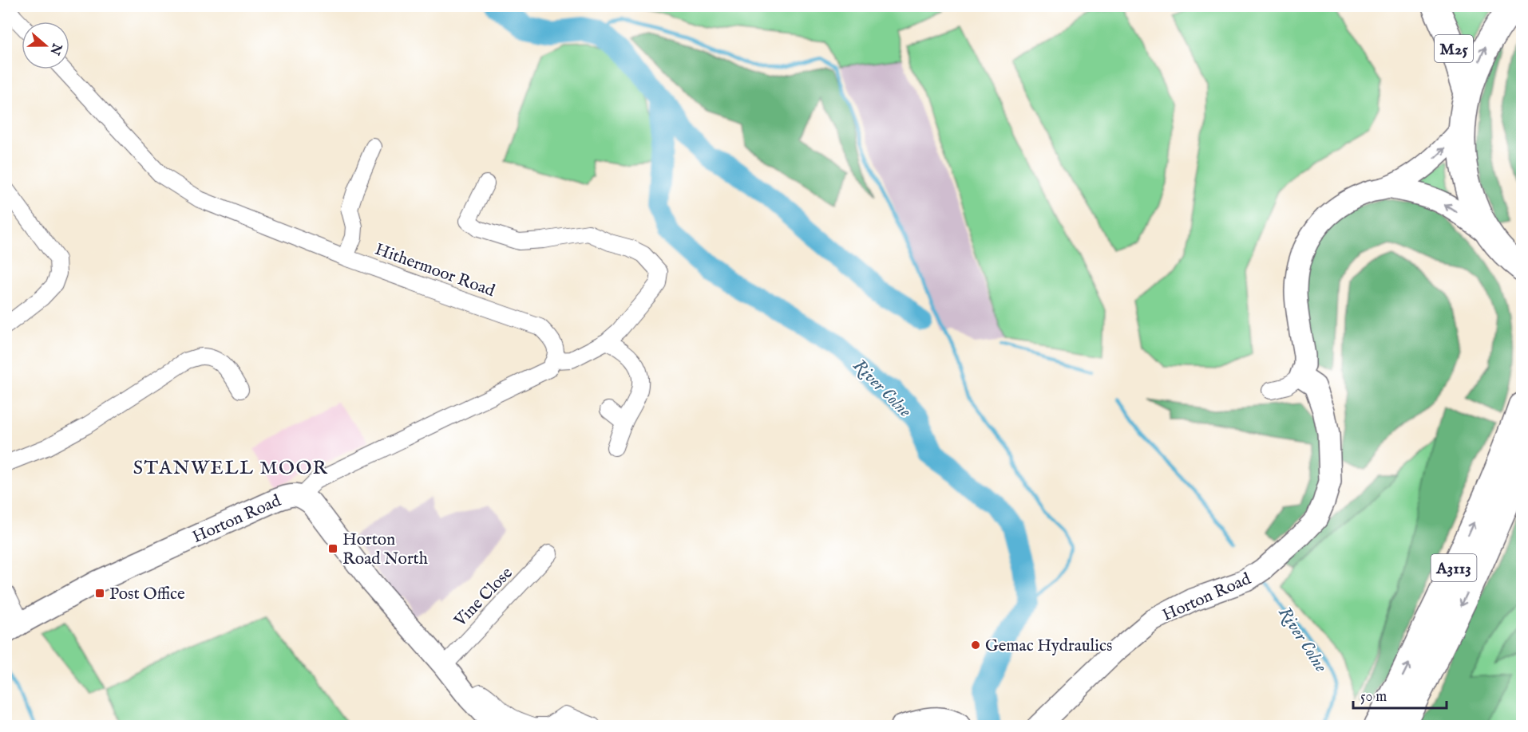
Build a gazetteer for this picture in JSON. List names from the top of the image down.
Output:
{
  "streets": {
    "highway": ["M25", "A3113"],
    "street": ["Hithermoor Road", "Horton Road", "Vine Close"]
  },
  "crossings": [
    ["Horton Road", "Vine Close"]
  ],
  "districts": ["STANWELL MOOR"],
  "water": ["River Colne"],
  "places": {
    "transit": ["Horton Road North", "Post Office"],
    "other": ["Gemac Hydraulics"]
  },
  "scale_bar": "50 m",
  "north": "right"
}
